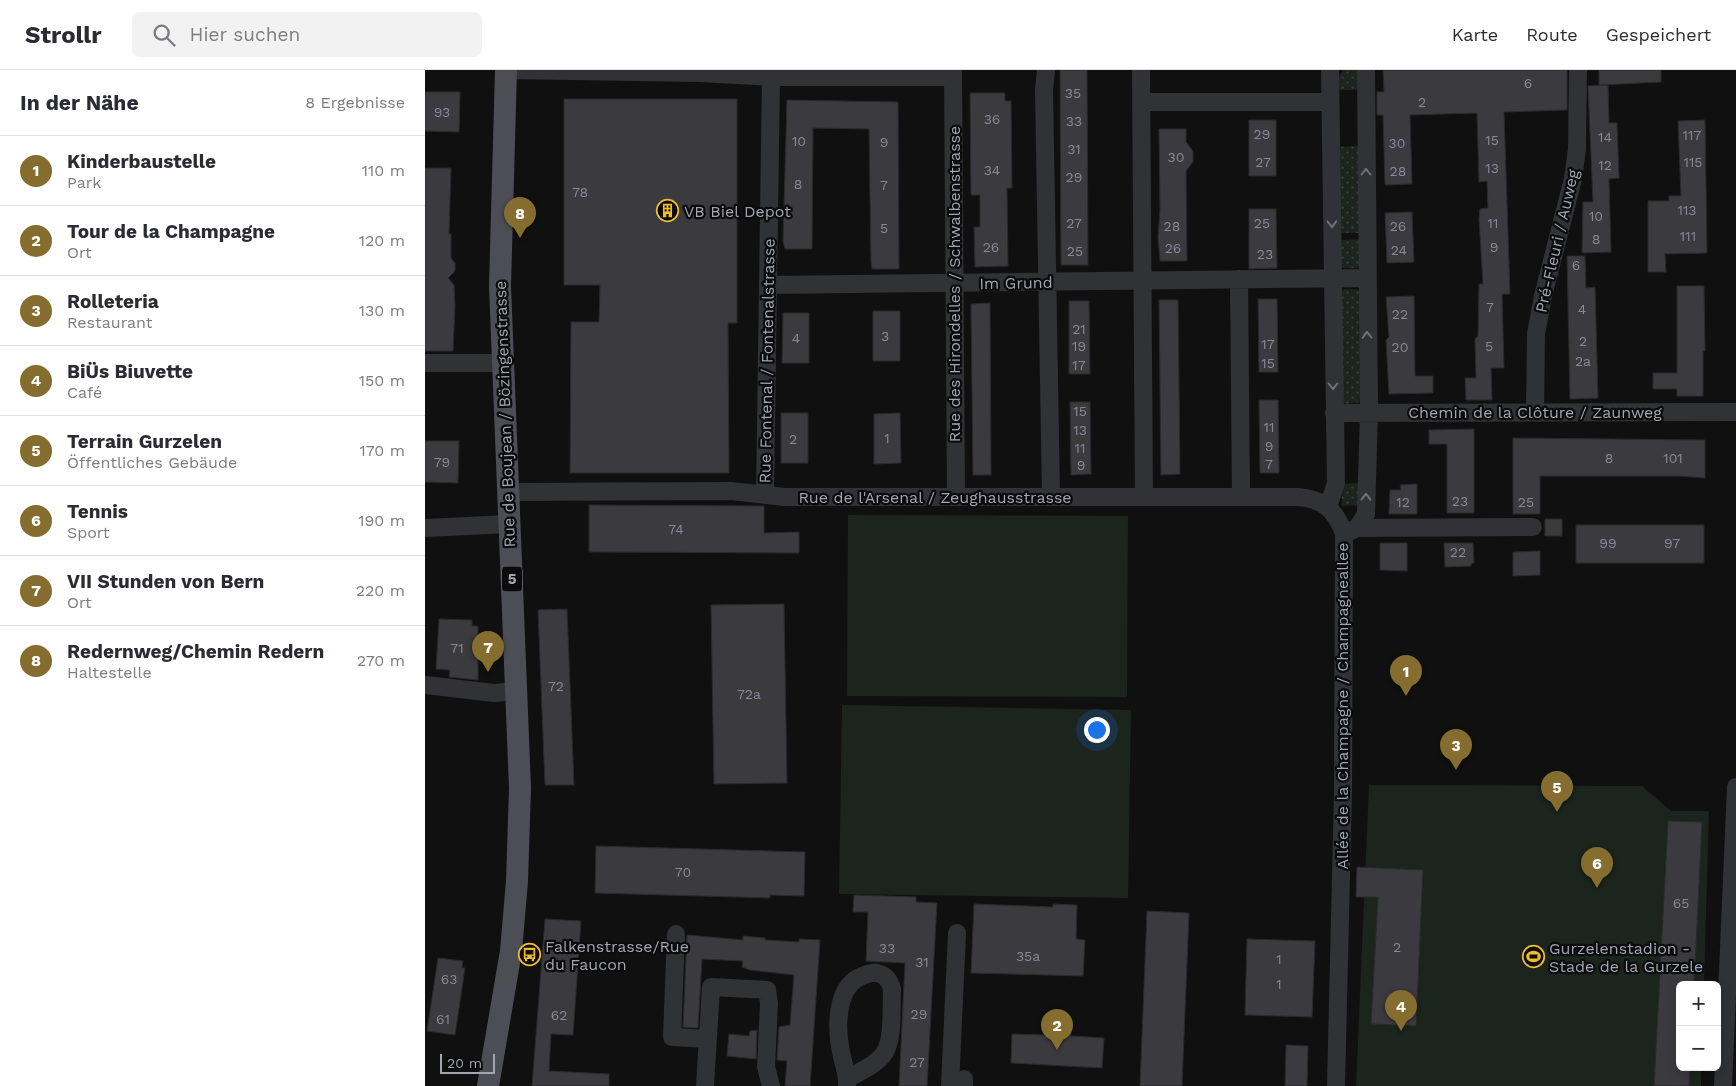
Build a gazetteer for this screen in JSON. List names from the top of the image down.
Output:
{
  "streets": {
    "main road": ["Rue de Boujean / Bözingenstrasse", "5"],
    "street": [
      "Pré-Fleuri / Auweg",
      "Im Grund",
      "Rue des Hirondelles / Schwalbenstrasse",
      "Rue Fontenal / Fontenalstrasse",
      "Chemin de la Clôture / Zaunweg",
      "Rue de l'Arsenal / Zeughausstrasse",
      "Allée de la Champagne / Champagneallee"
    ]
  },
  "crossings": [
    ["Pré-Fleuri / Auweg", "Chemin de la Clôture / Zaunweg"],
    ["Im Grund", "Rue des Hirondelles / Schwalbenstrasse"],
    ["Im Grund", "Rue Fontenal / Fontenalstrasse"],
    ["Rue des Hirondelles / Schwalbenstrasse", "Rue de l'Arsenal / Zeughausstrasse"],
    ["Rue Fontenal / Fontenalstrasse", "Rue de l'Arsenal / Zeughausstrasse"],
    ["Chemin de la Clôture / Zaunweg", "Allée de la Champagne / Champagneallee"],
    ["Rue de Boujean / Bözingenstrasse", "Rue de l'Arsenal / Zeughausstrasse"]
  ],
  "places": {
    "building": ["VB Biel Depot"],
    "bus stop": ["Falkenstrasse/Rue du Faucon"],
    "sports": ["Gurzelenstadion - Stade de la Gurzele"]
  },
  "house_numbers": [
    "6",
    "35",
    "2",
    "93",
    "36",
    "33",
    "29",
    "117",
    "14",
    "15",
    "10",
    "9",
    "30",
    "31",
    "30",
    "27",
    "115",
    "12",
    "13",
    "34",
    "28",
    "29",
    "8",
    "7",
    "78",
    "113",
    "10",
    "27",
    "25",
    "11",
    "28",
    "26",
    "5",
    "111",
    "8",
    "26",
    "9",
    "26",
    "24",
    "25",
    "23",
    "6",
    "7",
    "4",
    "22",
    "21",
    "3",
    "4",
    "2",
    "17",
    "19",
    "5",
    "20",
    "2a",
    "15",
    "17",
    "15",
    "11",
    "13",
    "1",
    "2",
    "9",
    "11",
    "8",
    "101",
    "79",
    "7",
    "9",
    "23",
    "12",
    "25",
    "74",
    "99",
    "97",
    "22",
    "71",
    "72",
    "72a",
    "70",
    "65",
    "2",
    "33",
    "35a",
    "1",
    "31",
    "63",
    "1",
    "29",
    "62",
    "61",
    "27"
  ],
  "scale_bar": "20 m",
  "page": {
    "header": "Strollr",
    "search": "Hier suchen",
    "nav": ["Karte", "Route", "Gespeichert"],
    "heading": ["In der Nähe", "8 Ergebnisse"],
    "list": [
      {
        "mark": "1",
        "name": "Kinderbaustelle",
        "note": "Park",
        "value": "110 m"
      },
      {
        "mark": "2",
        "name": "Tour de la Champagne",
        "note": "Ort",
        "value": "120 m"
      },
      {
        "mark": "3",
        "name": "Rolleteria",
        "note": "Restaurant",
        "value": "130 m"
      },
      {
        "mark": "4",
        "name": "BiÜs Biuvette",
        "note": "Café",
        "value": "150 m"
      },
      {
        "mark": "5",
        "name": "Terrain Gurzelen",
        "note": "Öffentliches Gebäude",
        "value": "170 m"
      },
      {
        "mark": "6",
        "name": "Tennis",
        "note": "Sport",
        "value": "190 m"
      },
      {
        "mark": "7",
        "name": "VII Stunden von Bern",
        "note": "Ort",
        "value": "220 m"
      },
      {
        "mark": "8",
        "name": "Redernweg/Chemin Redern",
        "note": "Haltestelle",
        "value": "270 m"
      }
    ],
    "pins": [
      "8",
      "7",
      "1",
      "3",
      "5",
      "6",
      "4",
      "2"
    ],
    "map_buttons": ["+", "−"],
    "scale": "20 m"
  }
}
